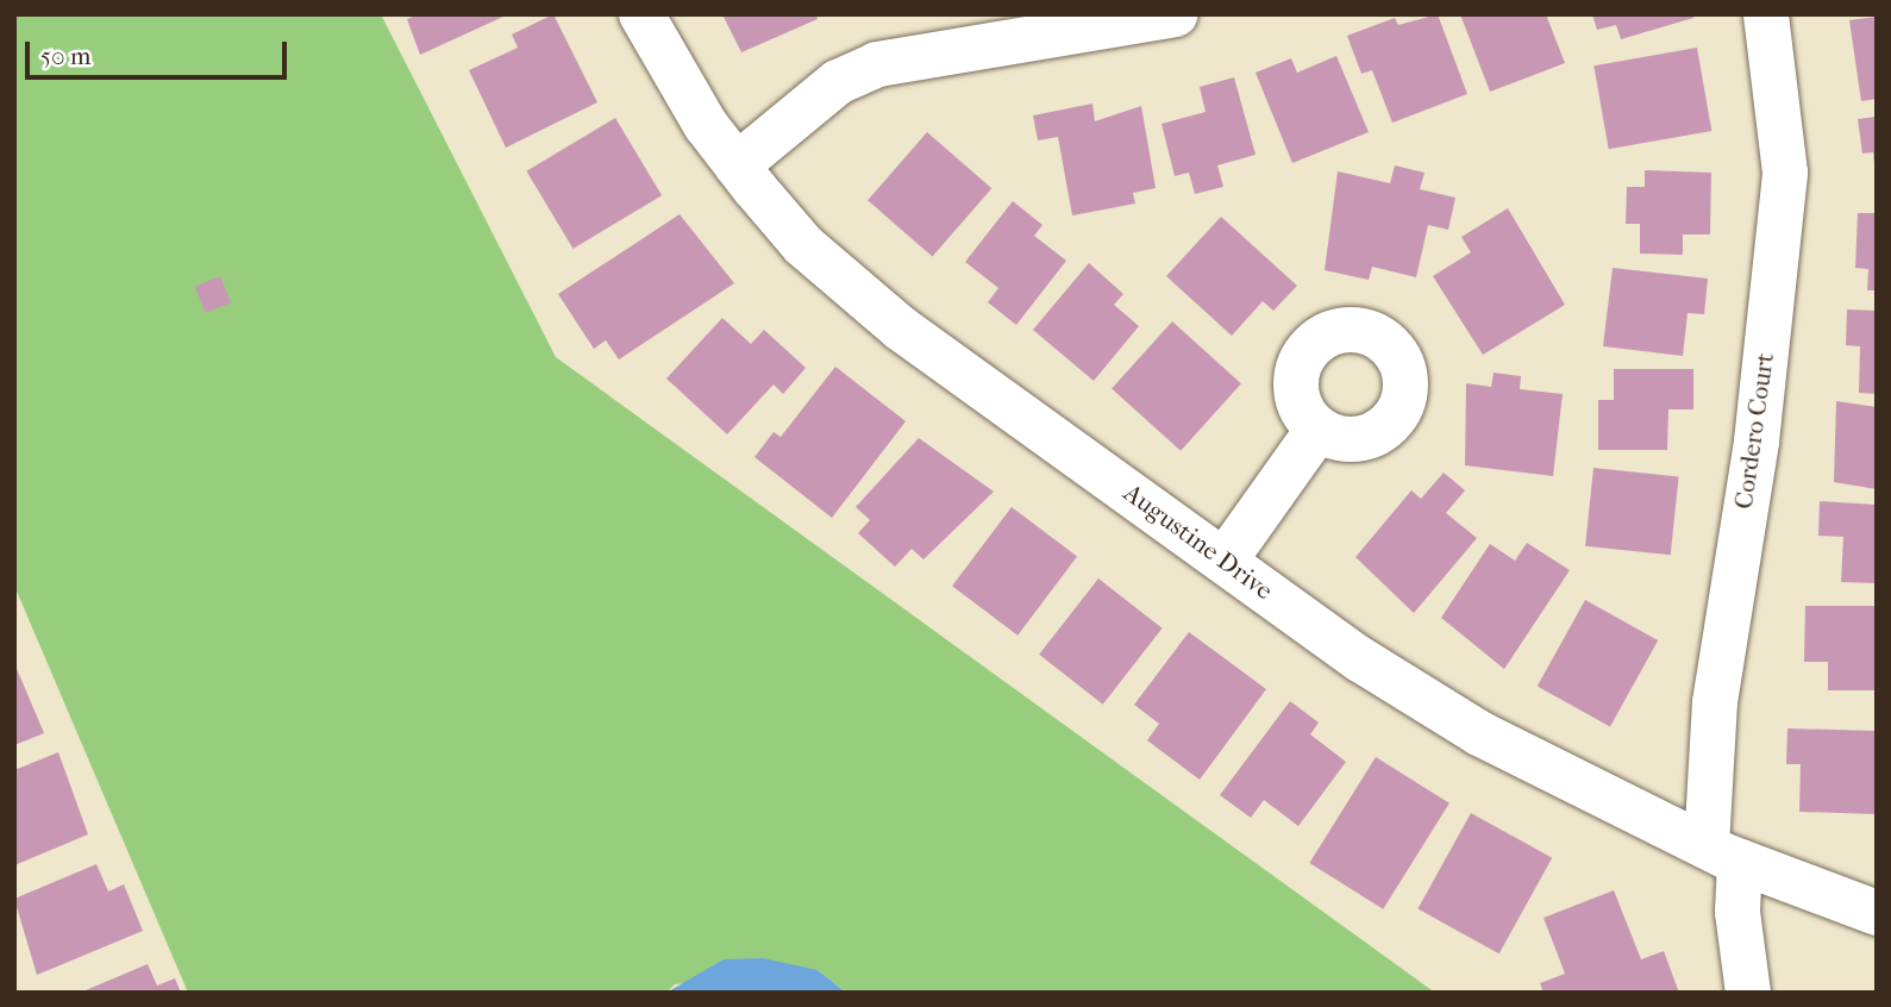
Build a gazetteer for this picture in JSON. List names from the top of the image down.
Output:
{
  "streets": {
    "street": ["Cordero Court", "Augustine Drive"]
  },
  "crossings": [
    ["Cordero Court", "Augustine Drive"]
  ],
  "scale_bar": "50 m"
}
